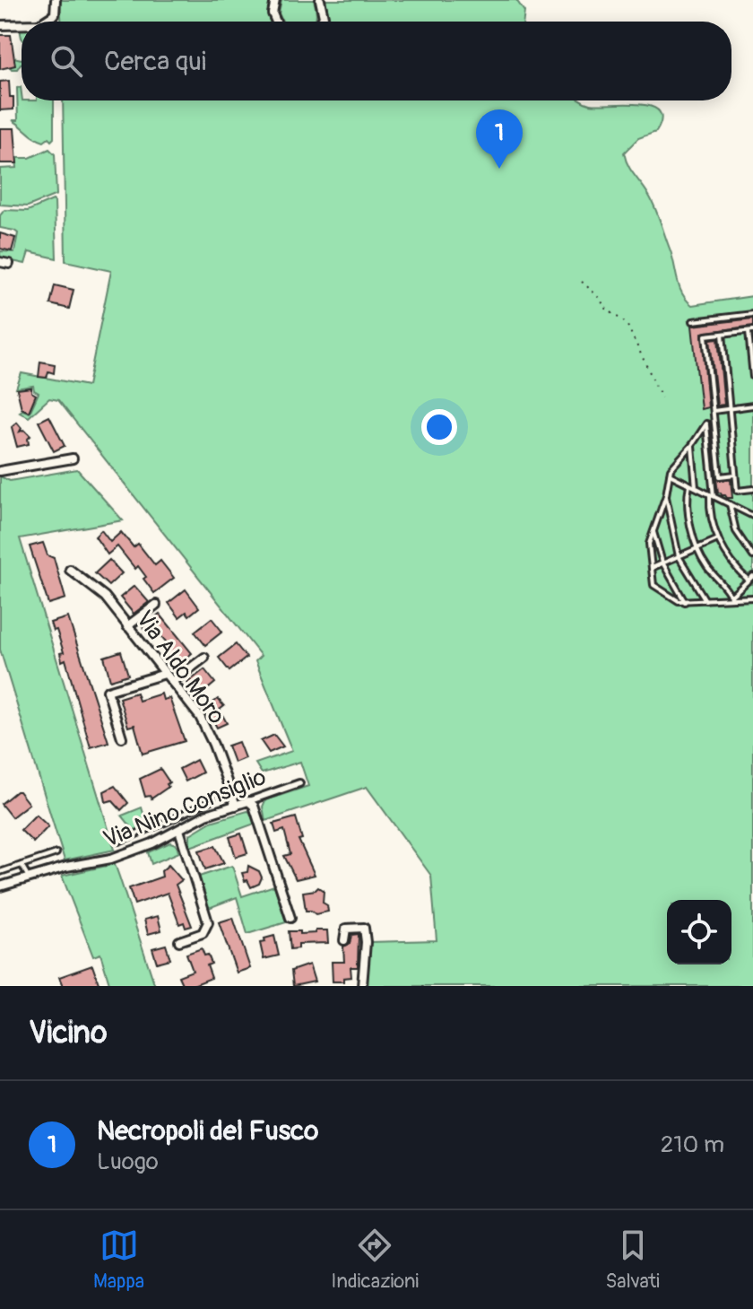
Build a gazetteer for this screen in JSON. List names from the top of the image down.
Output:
{
  "streets": {
    "street": ["Via Aldo Moro", "Via Nino Consiglio"]
  },
  "crossings": [
    ["Via Aldo Moro", "Via Nino Consiglio"]
  ],
  "page": {
    "search": "Cerca qui",
    "pins": "1",
    "heading": "Vicino",
    "list": [
      {
        "mark": "1",
        "name": "Necropoli del Fusco",
        "note": "Luogo",
        "value": "210 m"
      }
    ],
    "nav": ["Mappa", "Indicazioni", "Salvati"]
  }
}
